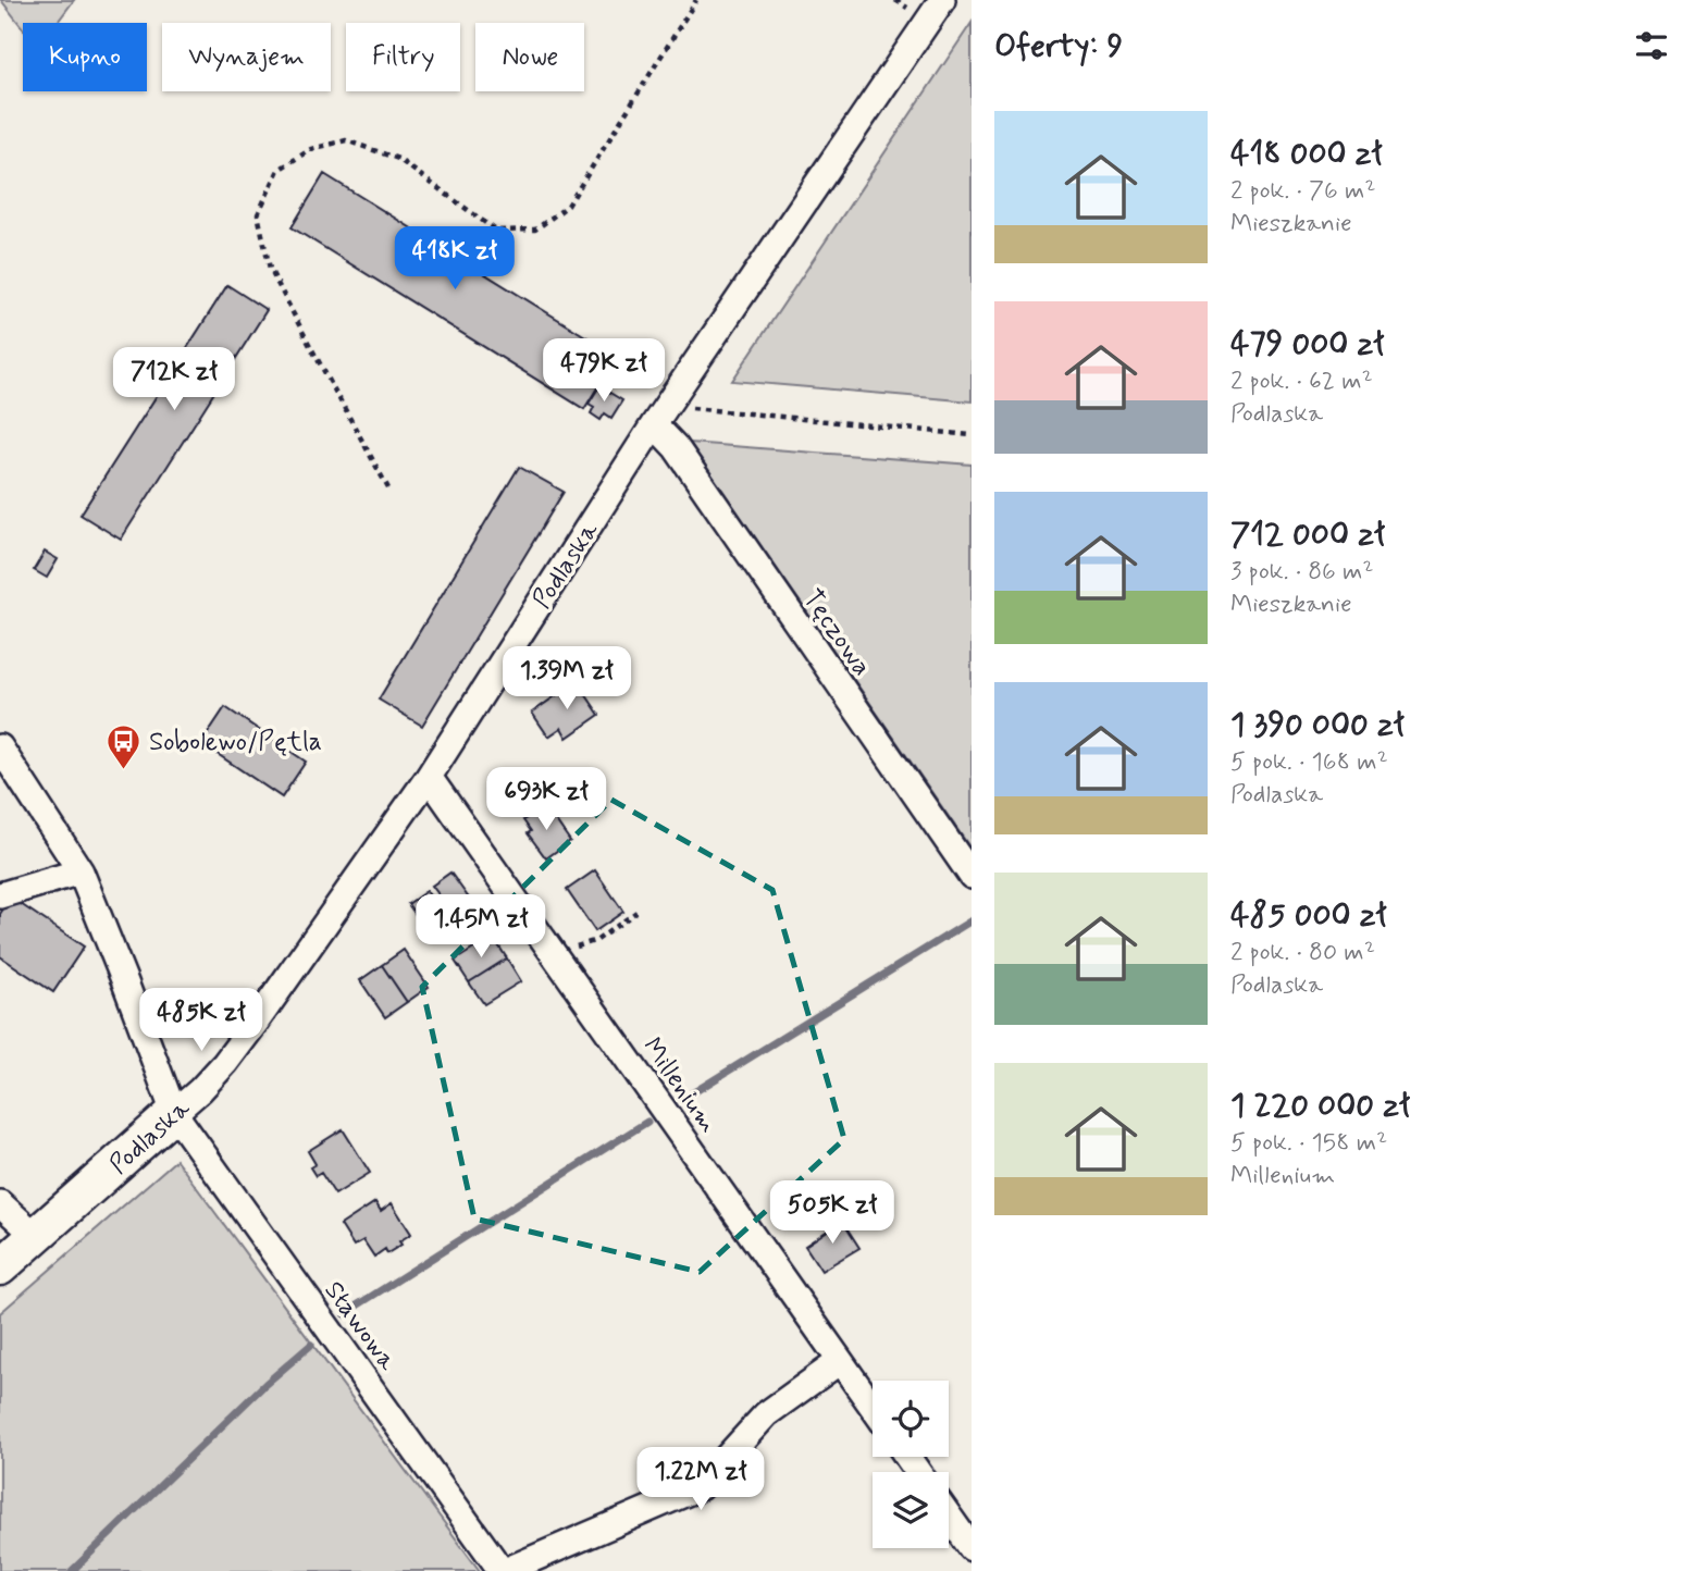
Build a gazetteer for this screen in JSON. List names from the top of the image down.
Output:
{
  "streets": {
    "street": [
      "Podlaska",
      "Tęczowa",
      "Millenium",
      "Stawowa"
    ]
  },
  "crossings": [
    ["Podlaska", "Tęczowa"],
    ["Podlaska", "Millenium"],
    ["Podlaska", "Stawowa"]
  ],
  "places": {
    "bus stop": ["Sobolewo/Pętla"]
  },
  "page": {
    "heading": "Oferty: 9",
    "chip": [
      "Kupno",
      "Wynajem",
      "Filtry",
      "Nowe"
    ],
    "list": [
      {
        "name": "418 000 zł",
        "note": "2 pok. · 76 m² · Mieszkanie"
      },
      {
        "name": "479 000 zł",
        "note": "2 pok. · 62 m² · Podlaska"
      },
      {
        "name": "712 000 zł",
        "note": "3 pok. · 86 m² · Mieszkanie"
      },
      {
        "name": "1 390 000 zł",
        "note": "5 pok. · 168 m² · Podlaska"
      },
      {
        "name": "485 000 zł",
        "note": "2 pok. · 80 m² · Podlaska"
      },
      {
        "name": "1 220 000 zł",
        "note": "5 pok. · 158 m² · Millenium"
      }
    ],
    "price": [
      "418K zł",
      "479K zł",
      "712K zł",
      "1.39M zł",
      "693K zł",
      "1.45M zł",
      "485K zł",
      "505K zł",
      "1.22M zł"
    ]
  }
}
